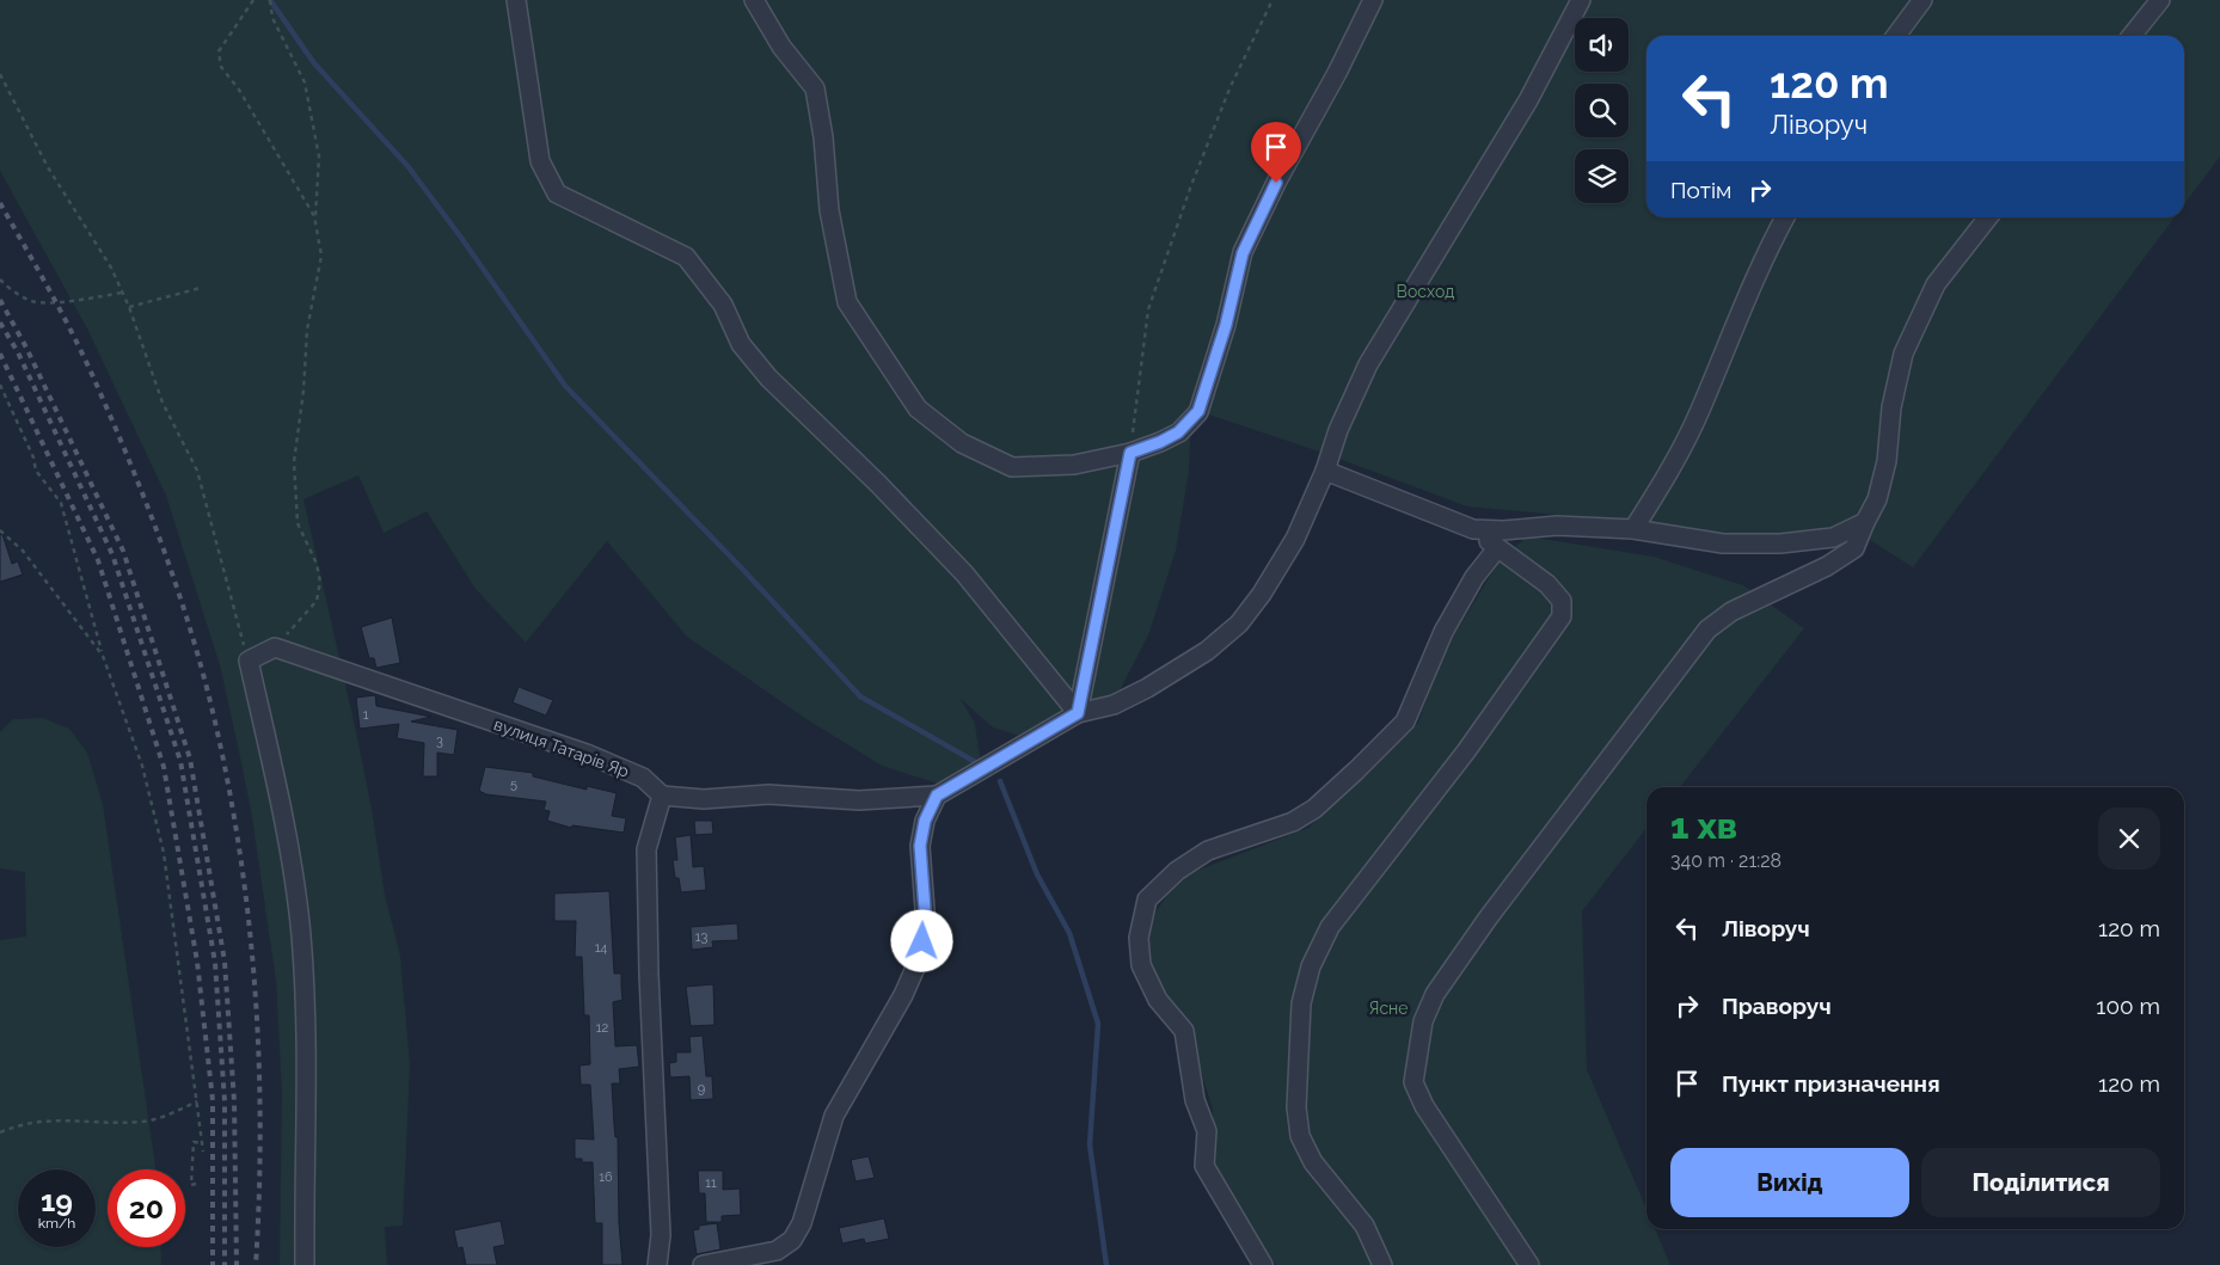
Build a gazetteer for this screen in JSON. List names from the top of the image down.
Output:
{
  "streets": {
    "street": ["вулиця Татарів Яр"]
  },
  "parks": ["Восход", "Ясне"],
  "house_numbers": [
    "1",
    "3",
    "5",
    "13",
    "14",
    "12",
    "9",
    "16",
    "11"
  ],
  "page": {
    "turn": ["120 m", "Ліворуч"],
    "then": "Потім",
    "heading": ["1 хв", "340 m · 21:28"],
    "list": [
      {
        "name": "Ліворуч",
        "value": "120 m"
      },
      {
        "name": "Праворуч",
        "value": "100 m"
      },
      {
        "name": "Пункт призначення",
        "value": "120 m"
      }
    ],
    "buttons": ["Вихід", "Поділитися"],
    "speed": "19 km/h",
    "limit": "20"
  }
}
